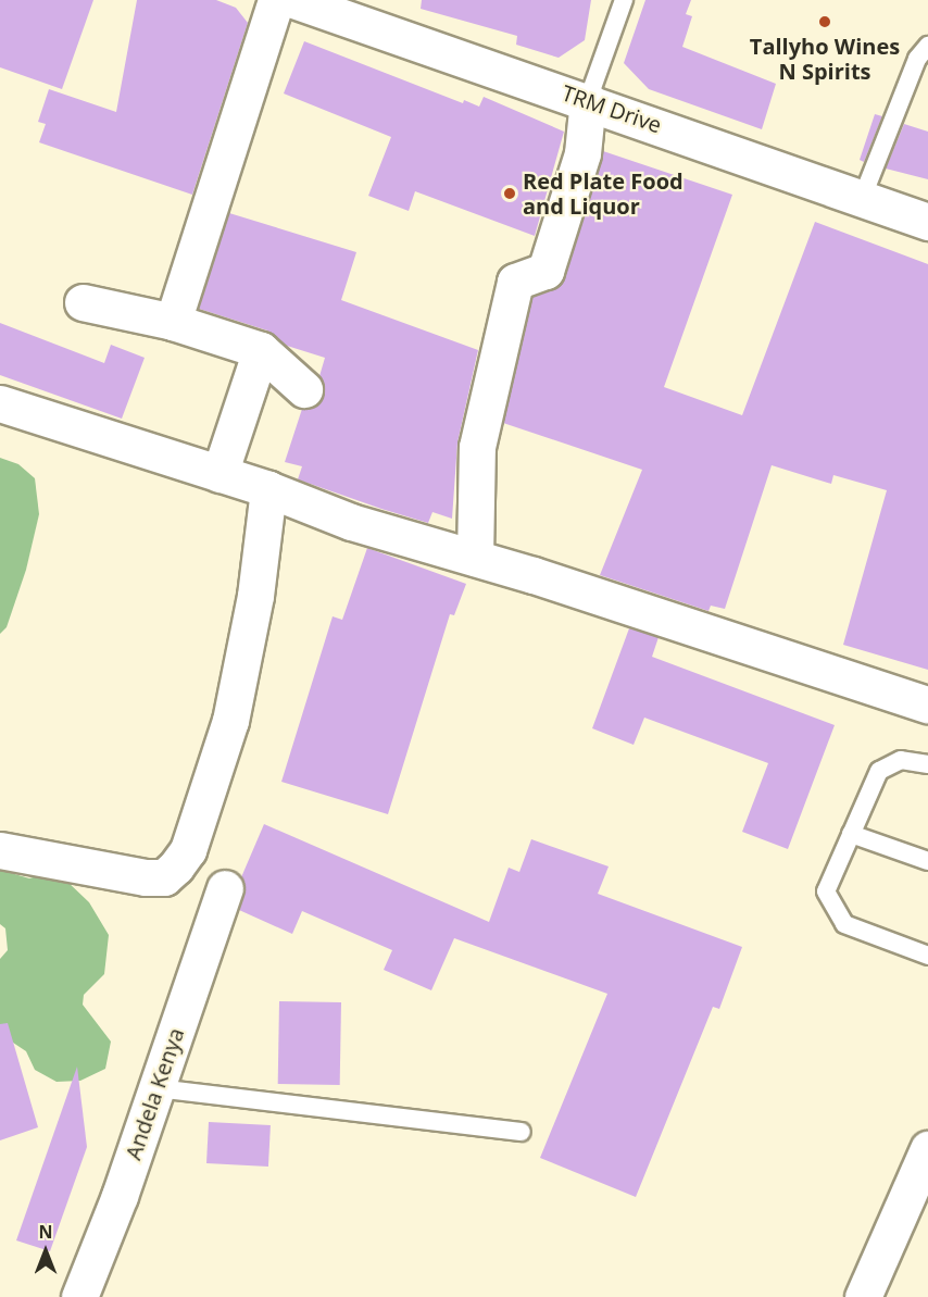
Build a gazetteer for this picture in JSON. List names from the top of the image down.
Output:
{
  "streets": {
    "street": ["TRM Drive", "Andela Kenya"]
  },
  "places": ["Tallyho Wines N Spirits", "Red Plate Food and Liquor"],
  "north": "top"
}
